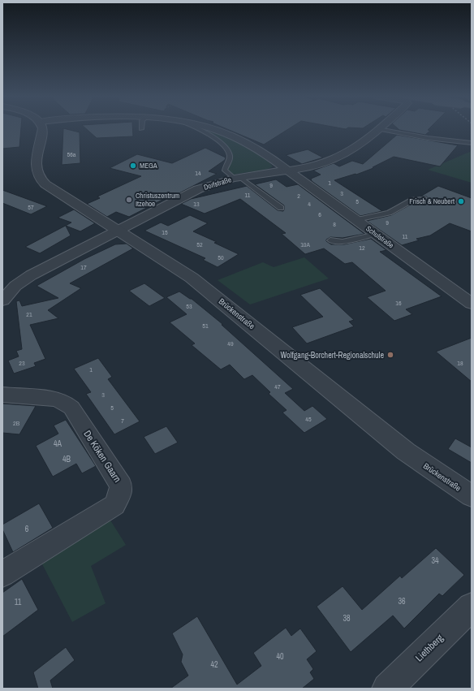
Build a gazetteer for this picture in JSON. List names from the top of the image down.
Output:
{
  "streets": {
    "street": [
      "Dorfstraße",
      "Schulstraße",
      "Brückenstraße",
      "De Köken Gaarn",
      "Liethberg"
    ]
  },
  "crossings": [
    ["Dorfstraße", "Schulstraße"],
    ["Dorfstraße", "Brückenstraße"]
  ],
  "places": [
    "MEGA",
    "Christuszentrum Itzehoe",
    "Frisch & Neubert",
    "Wolfgang-Borchert-Regionalschule"
  ],
  "house_numbers": [
    "56a",
    "14",
    "1",
    "9",
    "3",
    "11",
    "2",
    "5",
    "13",
    "4",
    "57",
    "6",
    "9",
    "8",
    "15",
    "11",
    "52",
    "10A",
    "12",
    "50",
    "17",
    "16",
    "53",
    "21",
    "51",
    "49",
    "23",
    "18",
    "1",
    "47",
    "3",
    "5",
    "45",
    "7",
    "2B",
    "4A",
    "4B",
    "6",
    "34",
    "36",
    "11",
    "38",
    "40",
    "42"
  ]
}
